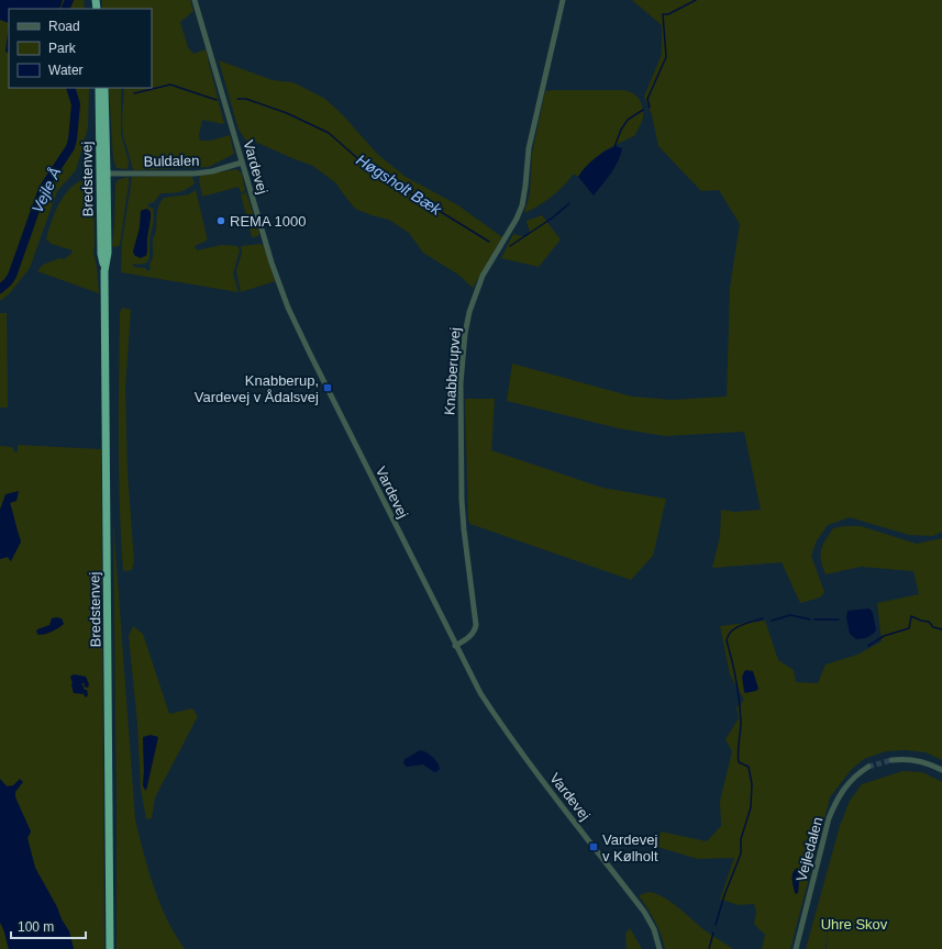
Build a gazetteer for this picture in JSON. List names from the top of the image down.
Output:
{
  "streets": {
    "highway": ["Bredstenvej"],
    "street": [
      "Buldalen",
      "Vardevej",
      "Knabberupvej",
      "Vejledalen"
    ]
  },
  "crossings": [
    ["Buldalen", "Vardevej"],
    ["Buldalen", "Bredstenvej"],
    ["Vardevej", "Knabberupvej"]
  ],
  "water": ["Høgsholt Bæk", "Vejle Å"],
  "parks": ["Uhre Skov"],
  "places": {
    "other": ["REMA 1000"],
    "transit": ["Knabberup, Vardevej v Ådalsvej", "Vardevej v Kølholt"]
  },
  "legend": ["Road", "Park", "Water"],
  "scale_bar": "100 m"
}
